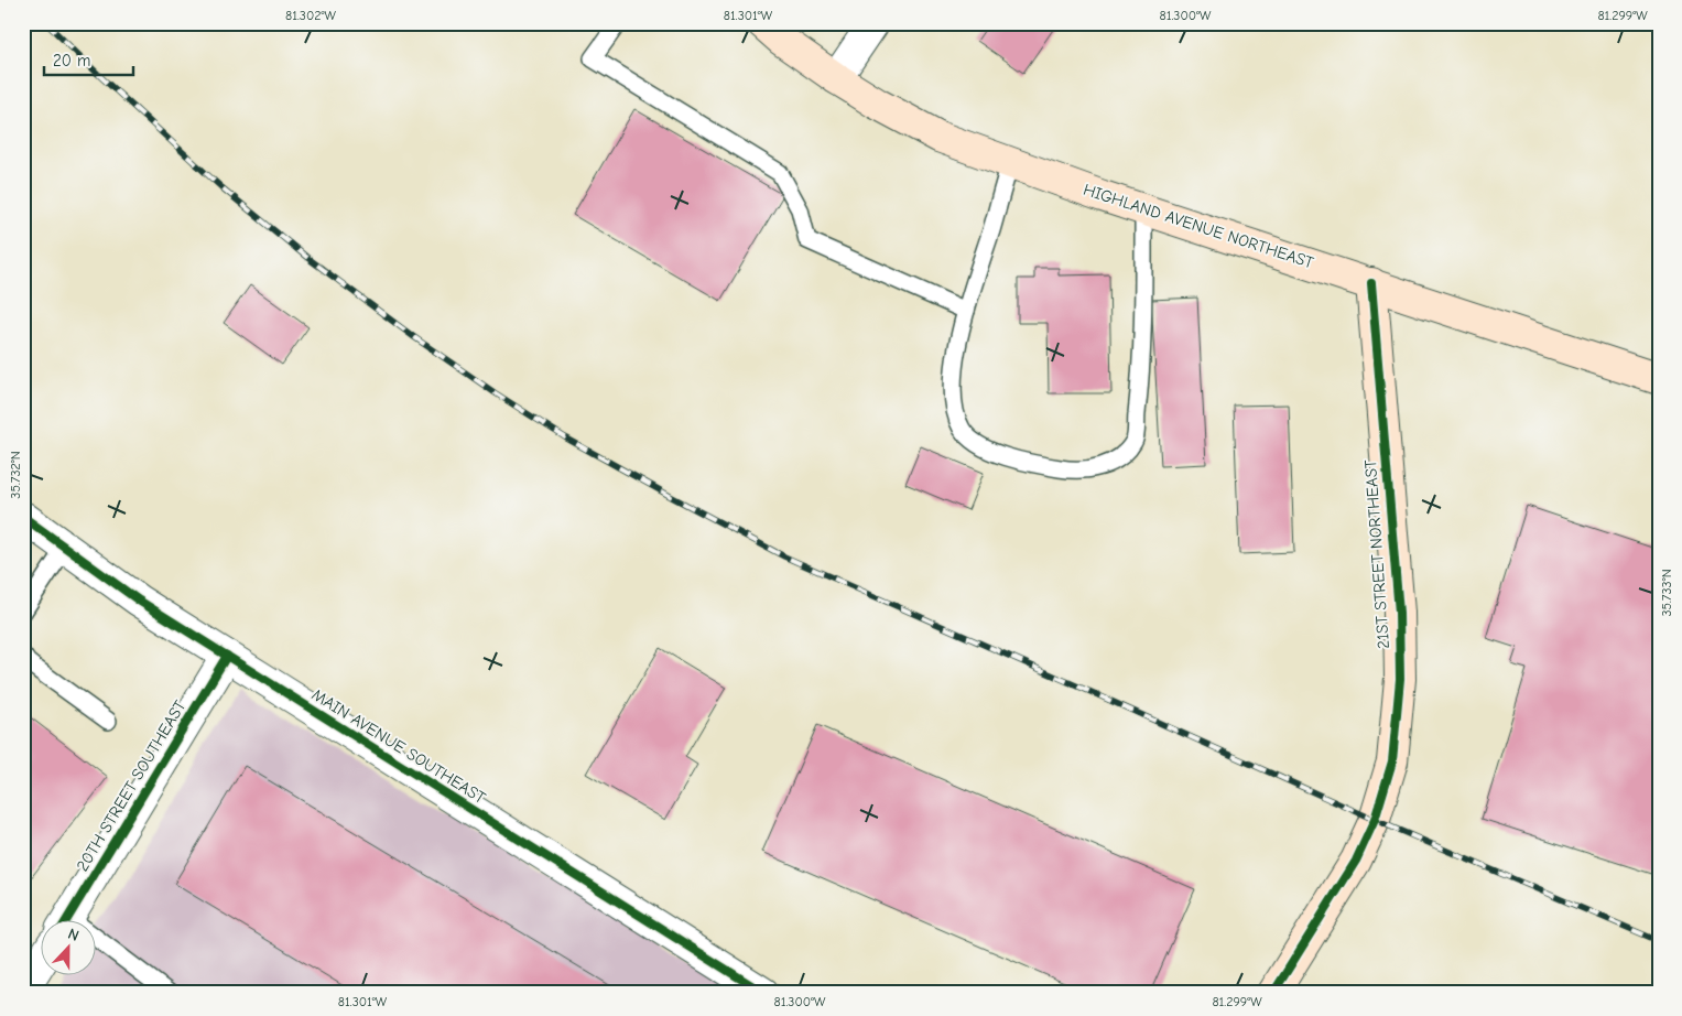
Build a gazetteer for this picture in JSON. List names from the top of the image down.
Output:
{
  "streets": {
    "main road": ["HIGHLAND AVENUE NORTHEAST", "21ST STREET NORTHEAST"],
    "street": ["MAIN AVENUE SOUTHEAST", "20TH STREET SOUTHEAST"]
  },
  "crossings": [
    ["HIGHLAND AVENUE NORTHEAST", "21ST STREET NORTHEAST"],
    ["MAIN AVENUE SOUTHEAST", "20TH STREET SOUTHEAST"]
  ],
  "scale_bar": "20 m",
  "north": "top",
  "coordinates": [
    "81.302°W",
    "81.301°W",
    "81.300°W",
    "81.299°W",
    "35.732°N",
    "35.733°N"
  ]
}
